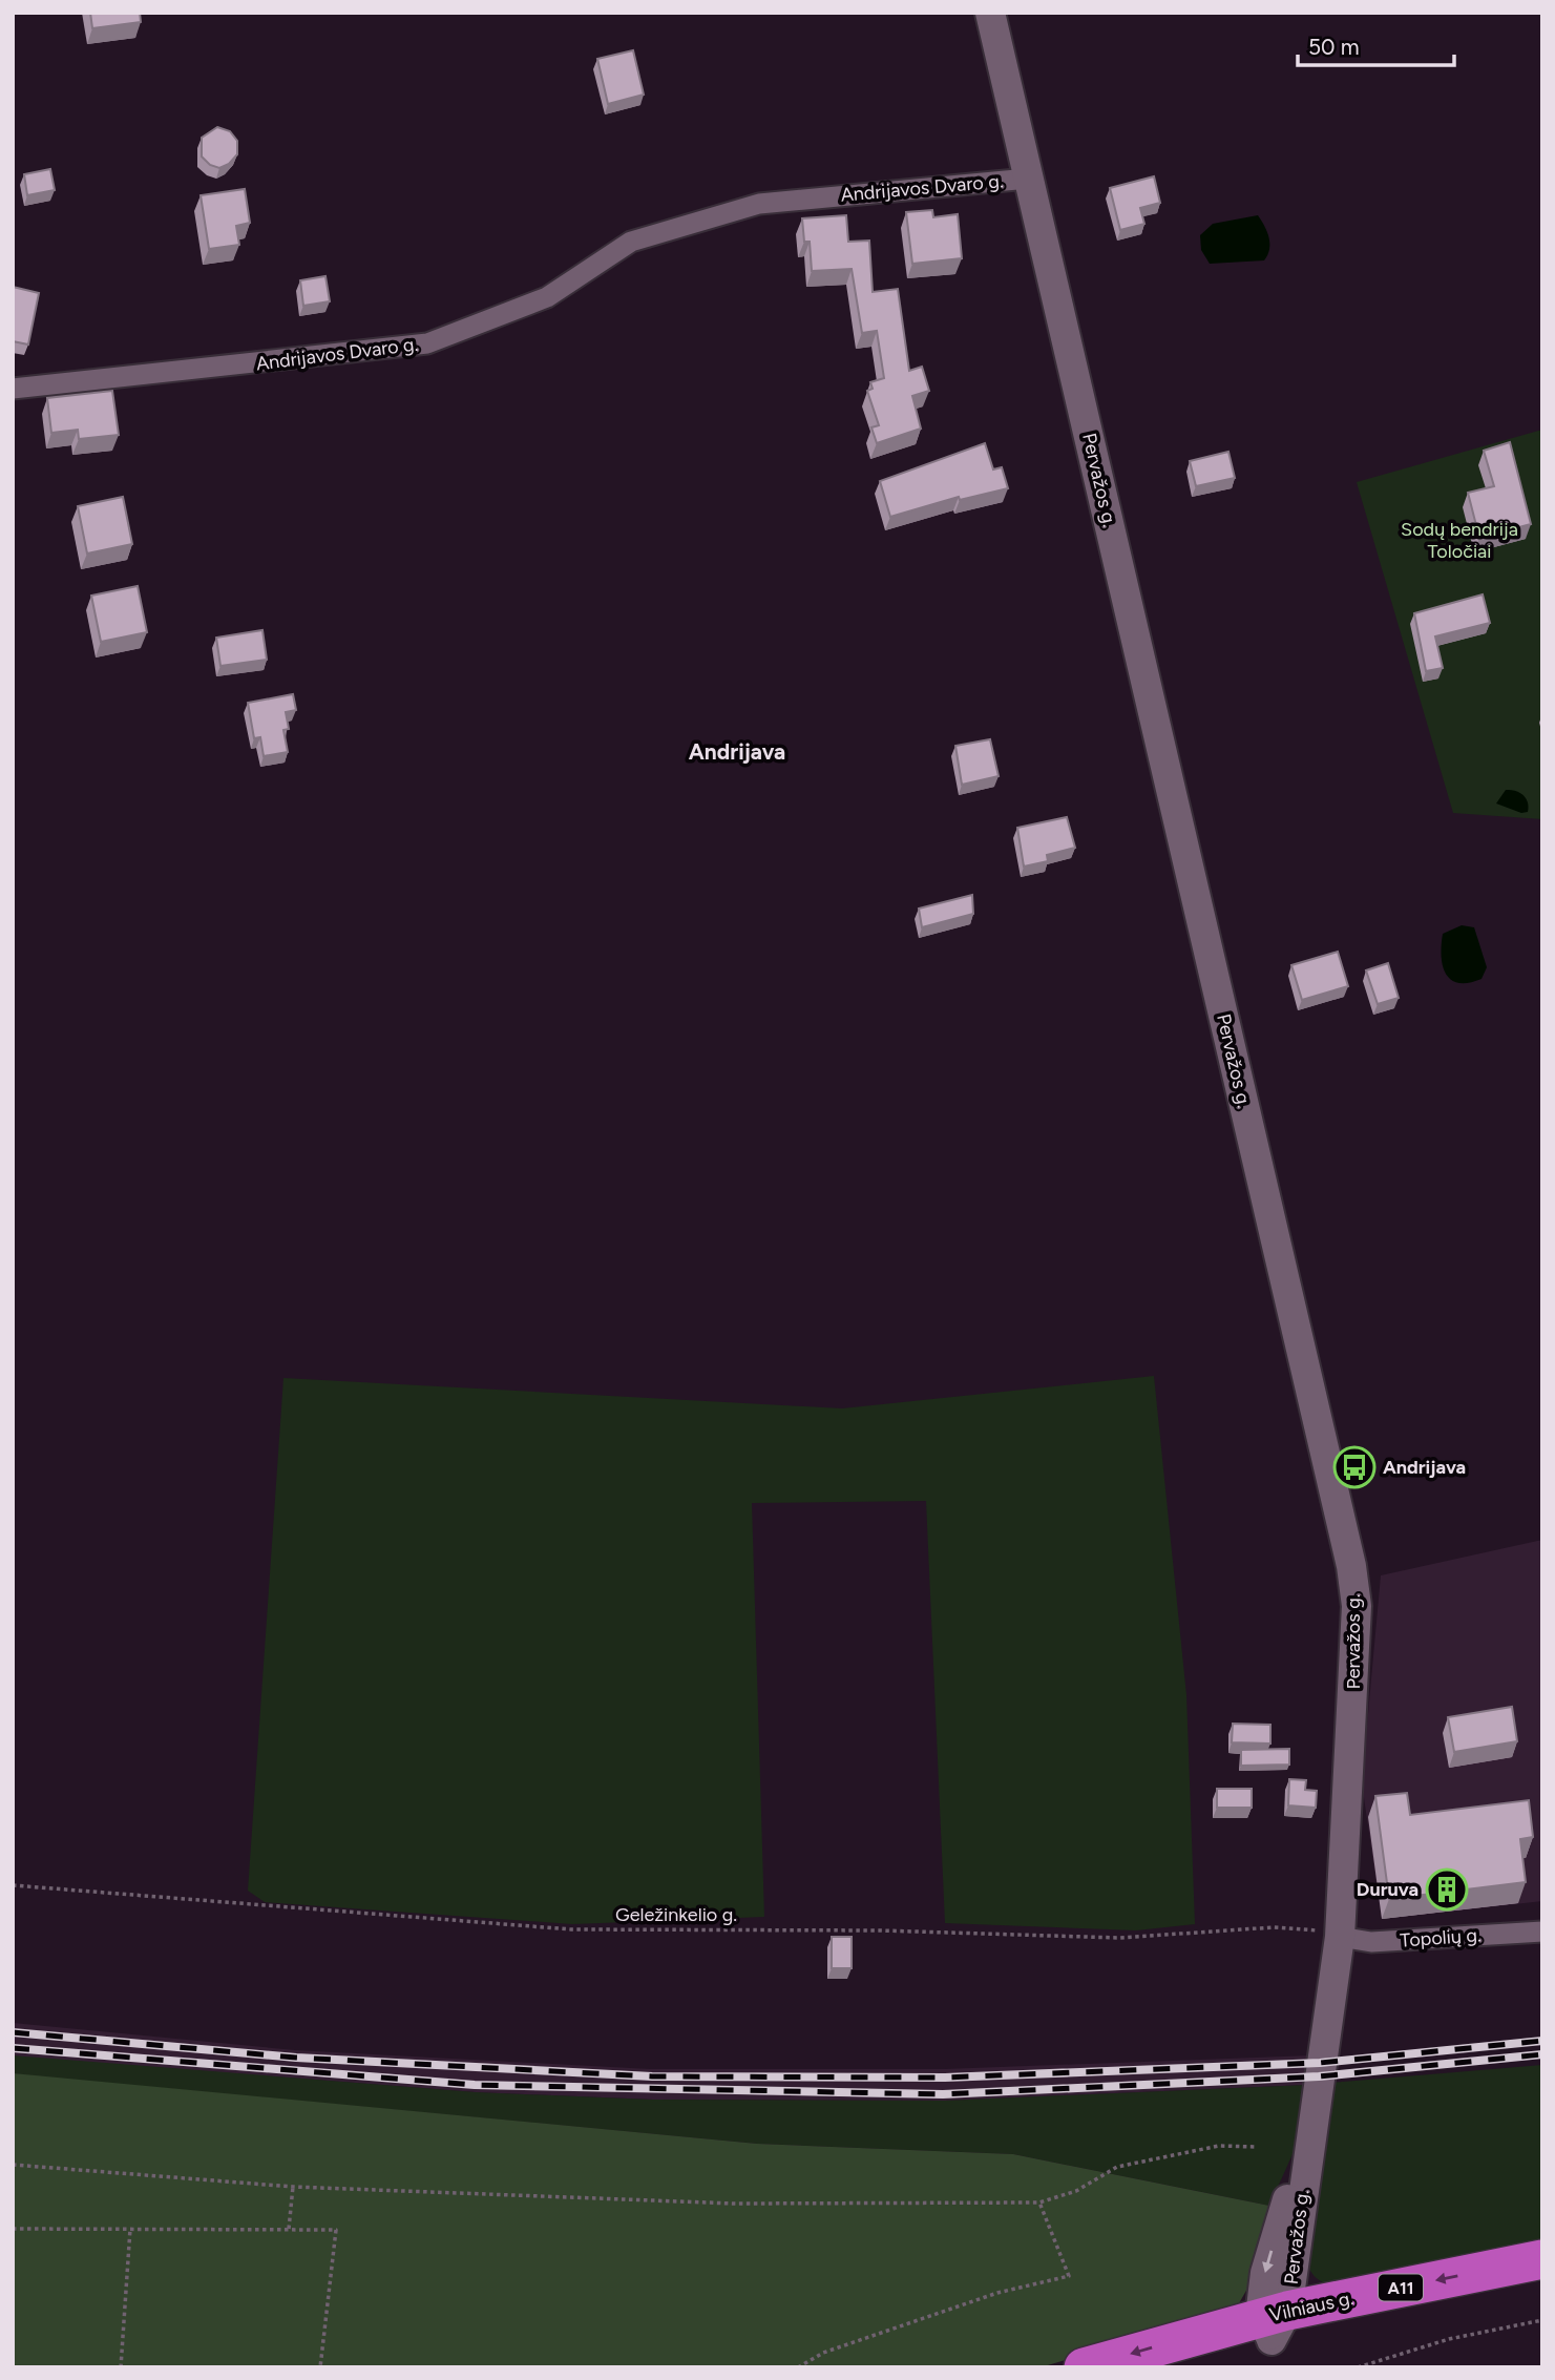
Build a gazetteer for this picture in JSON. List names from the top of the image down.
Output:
{
  "streets": {
    "highway": ["A11", "Vilniaus g."],
    "main road": ["Pervažos g."],
    "street": ["Andrijavos Dvaro g.", "Topolių g."],
    "path": ["Geležinkelio g."]
  },
  "crossings": [
    ["Andrijavos Dvaro g.", "Pervažos g."],
    ["Pervažos g.", "Geležinkelio g."],
    ["Pervažos g.", "Topolių g."],
    ["Pervažos g.", "Vilniaus g."],
    ["Geležinkelio g.", "Topolių g."]
  ],
  "districts": ["Andrijava"],
  "parks": ["Sodų bendrija Toločiai"],
  "places": {
    "bus stop": ["Andrijava"],
    "building": ["Duruva"]
  },
  "scale_bar": "50 m"
}
